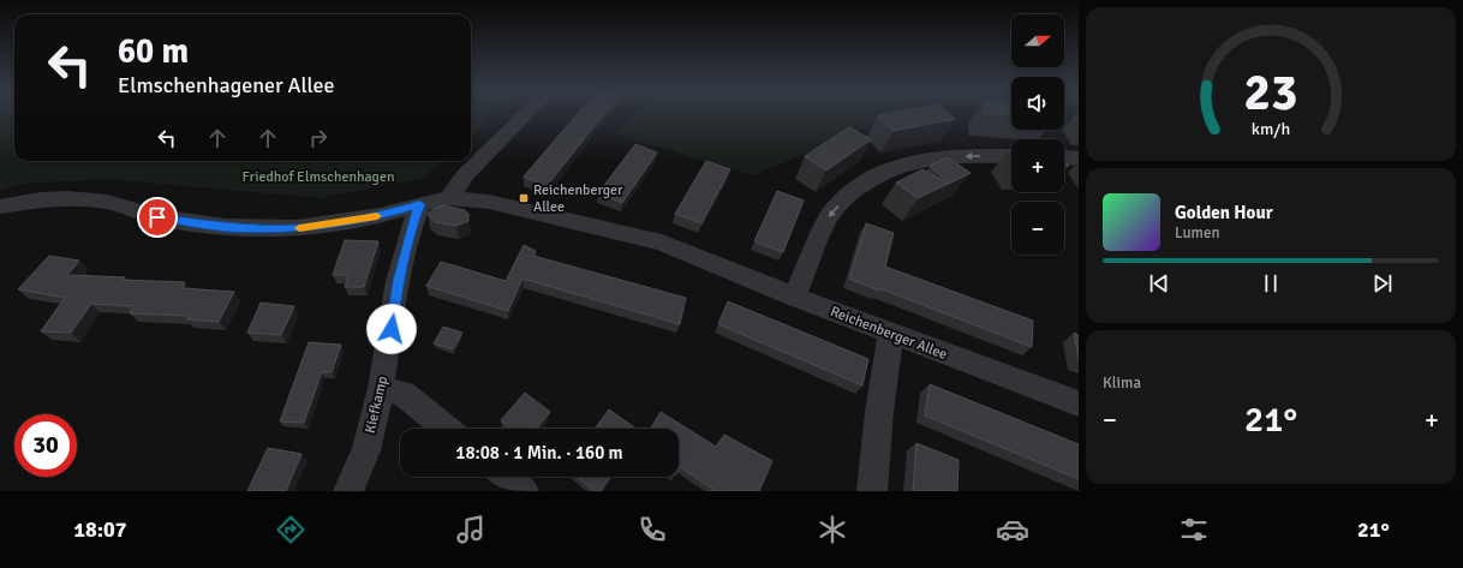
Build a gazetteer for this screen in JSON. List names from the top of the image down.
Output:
{
  "streets": {
    "street": ["Reichenberger Allee", "Kiefkamp"]
  },
  "crossings": [
    ["Reichenberger Allee", "Kiefkamp"]
  ],
  "parks": ["Friedhof Elmschenhagen"],
  "places": {
    "transit": ["Reichenberger Allee"]
  },
  "north": "right",
  "page": {
    "map_buttons": ["+", "−"],
    "turn": ["60 m", "Elmschenhagener Allee"],
    "song": ["Golden Hour", "Lumen"],
    "tile": "Klima",
    "heat": ["−", "21°", "+"],
    "limit": "30",
    "trip": "18:08 · 1 Min. · 160 m",
    "tabs": ["18:07", "21°"],
    "gauge": ["23", "km/h"]
  }
}
